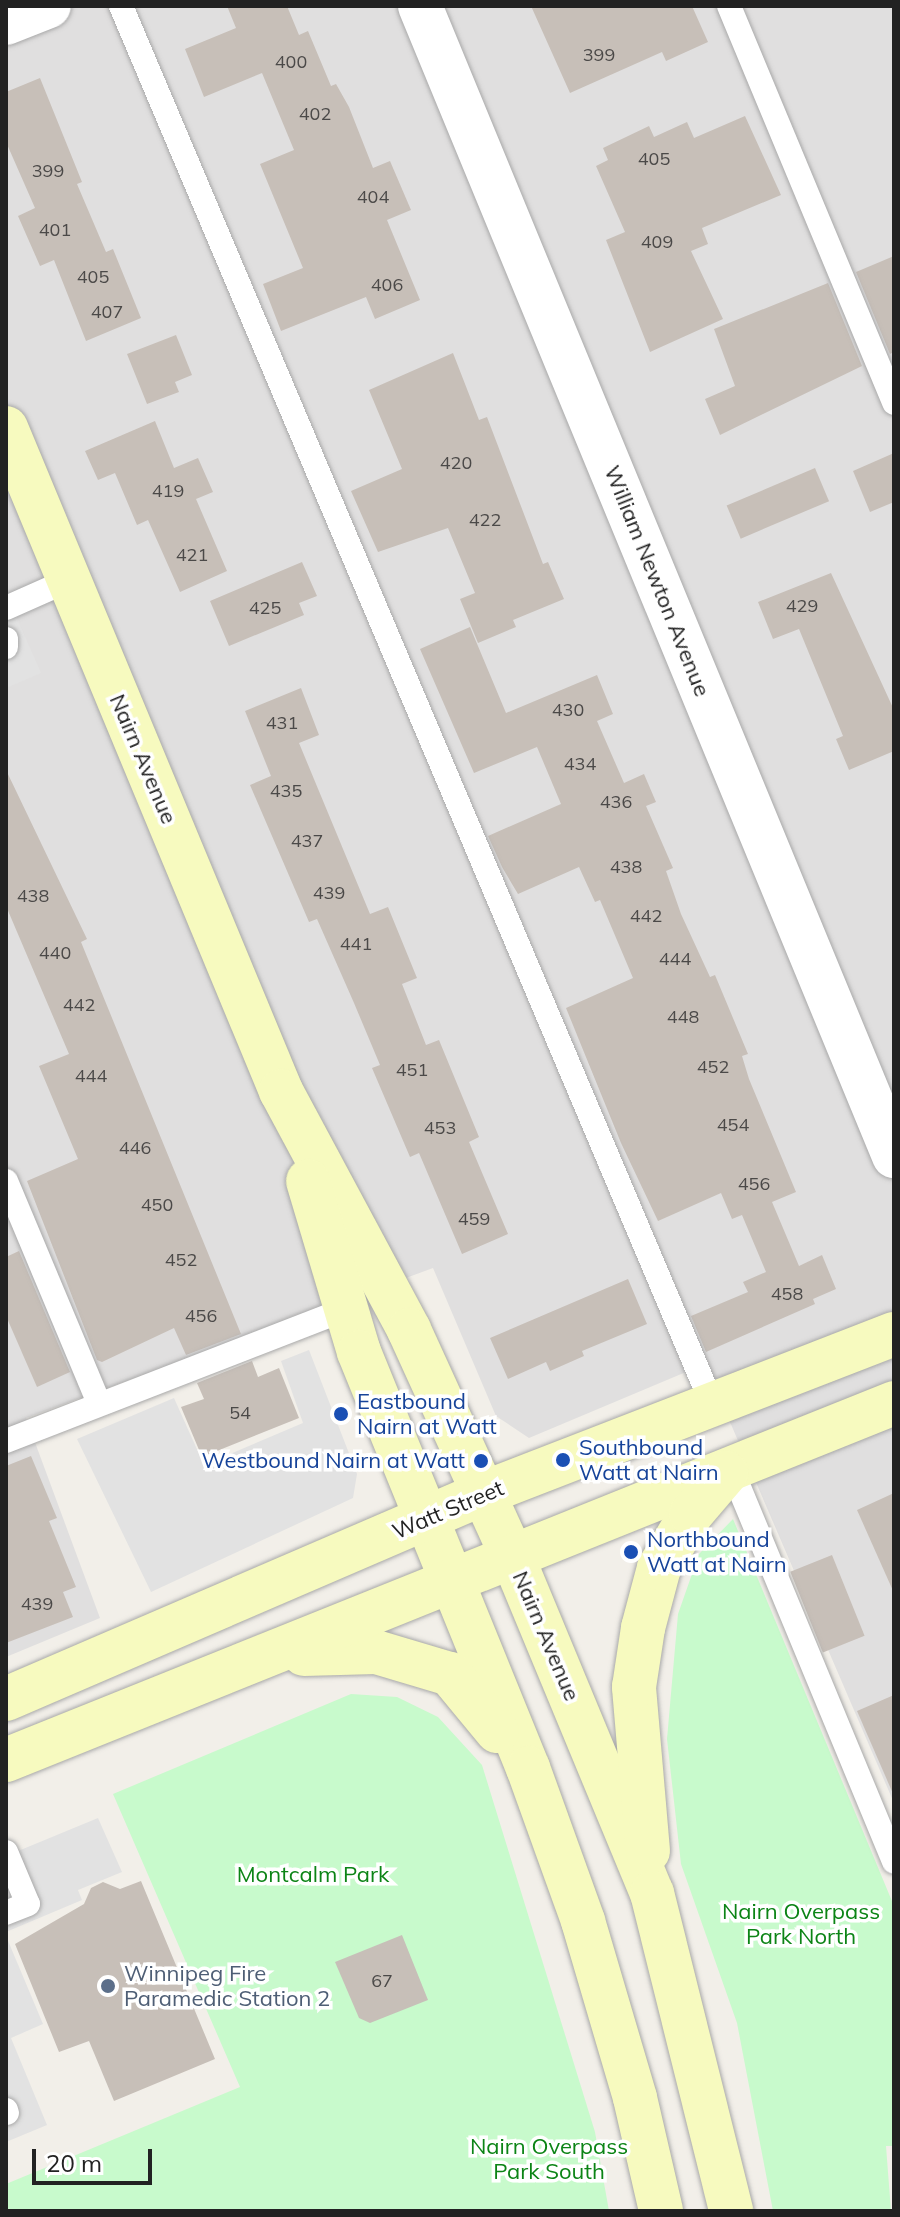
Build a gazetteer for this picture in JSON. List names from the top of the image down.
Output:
{
  "streets": {
    "main road": ["Nairn Avenue", "Watt Street"],
    "street": ["William Newton Avenue"]
  },
  "crossings": [
    ["Nairn Avenue", "Watt Street"]
  ],
  "parks": ["Montcalm Park", "Nairn Overpass Park North", "Nairn Overpass Park South"],
  "places": [
    "Eastbound Nairn at Watt",
    "Southbound Watt at Nairn",
    "Westbound Nairn at Watt",
    "Northbound Watt at Nairn",
    "Winnipeg Fire Paramedic Station 2"
  ],
  "house_numbers": [
    "399",
    "400",
    "402",
    "405",
    "399",
    "404",
    "401",
    "409",
    "405",
    "406",
    "407",
    "420",
    "419",
    "422",
    "421",
    "429",
    "425",
    "430",
    "431",
    "434",
    "435",
    "436",
    "437",
    "438",
    "439",
    "438",
    "442",
    "441",
    "440",
    "444",
    "442",
    "448",
    "452",
    "451",
    "444",
    "454",
    "453",
    "446",
    "456",
    "450",
    "459",
    "452",
    "458",
    "456",
    "54",
    "439",
    "67"
  ],
  "scale_bar": "20 m"
}
